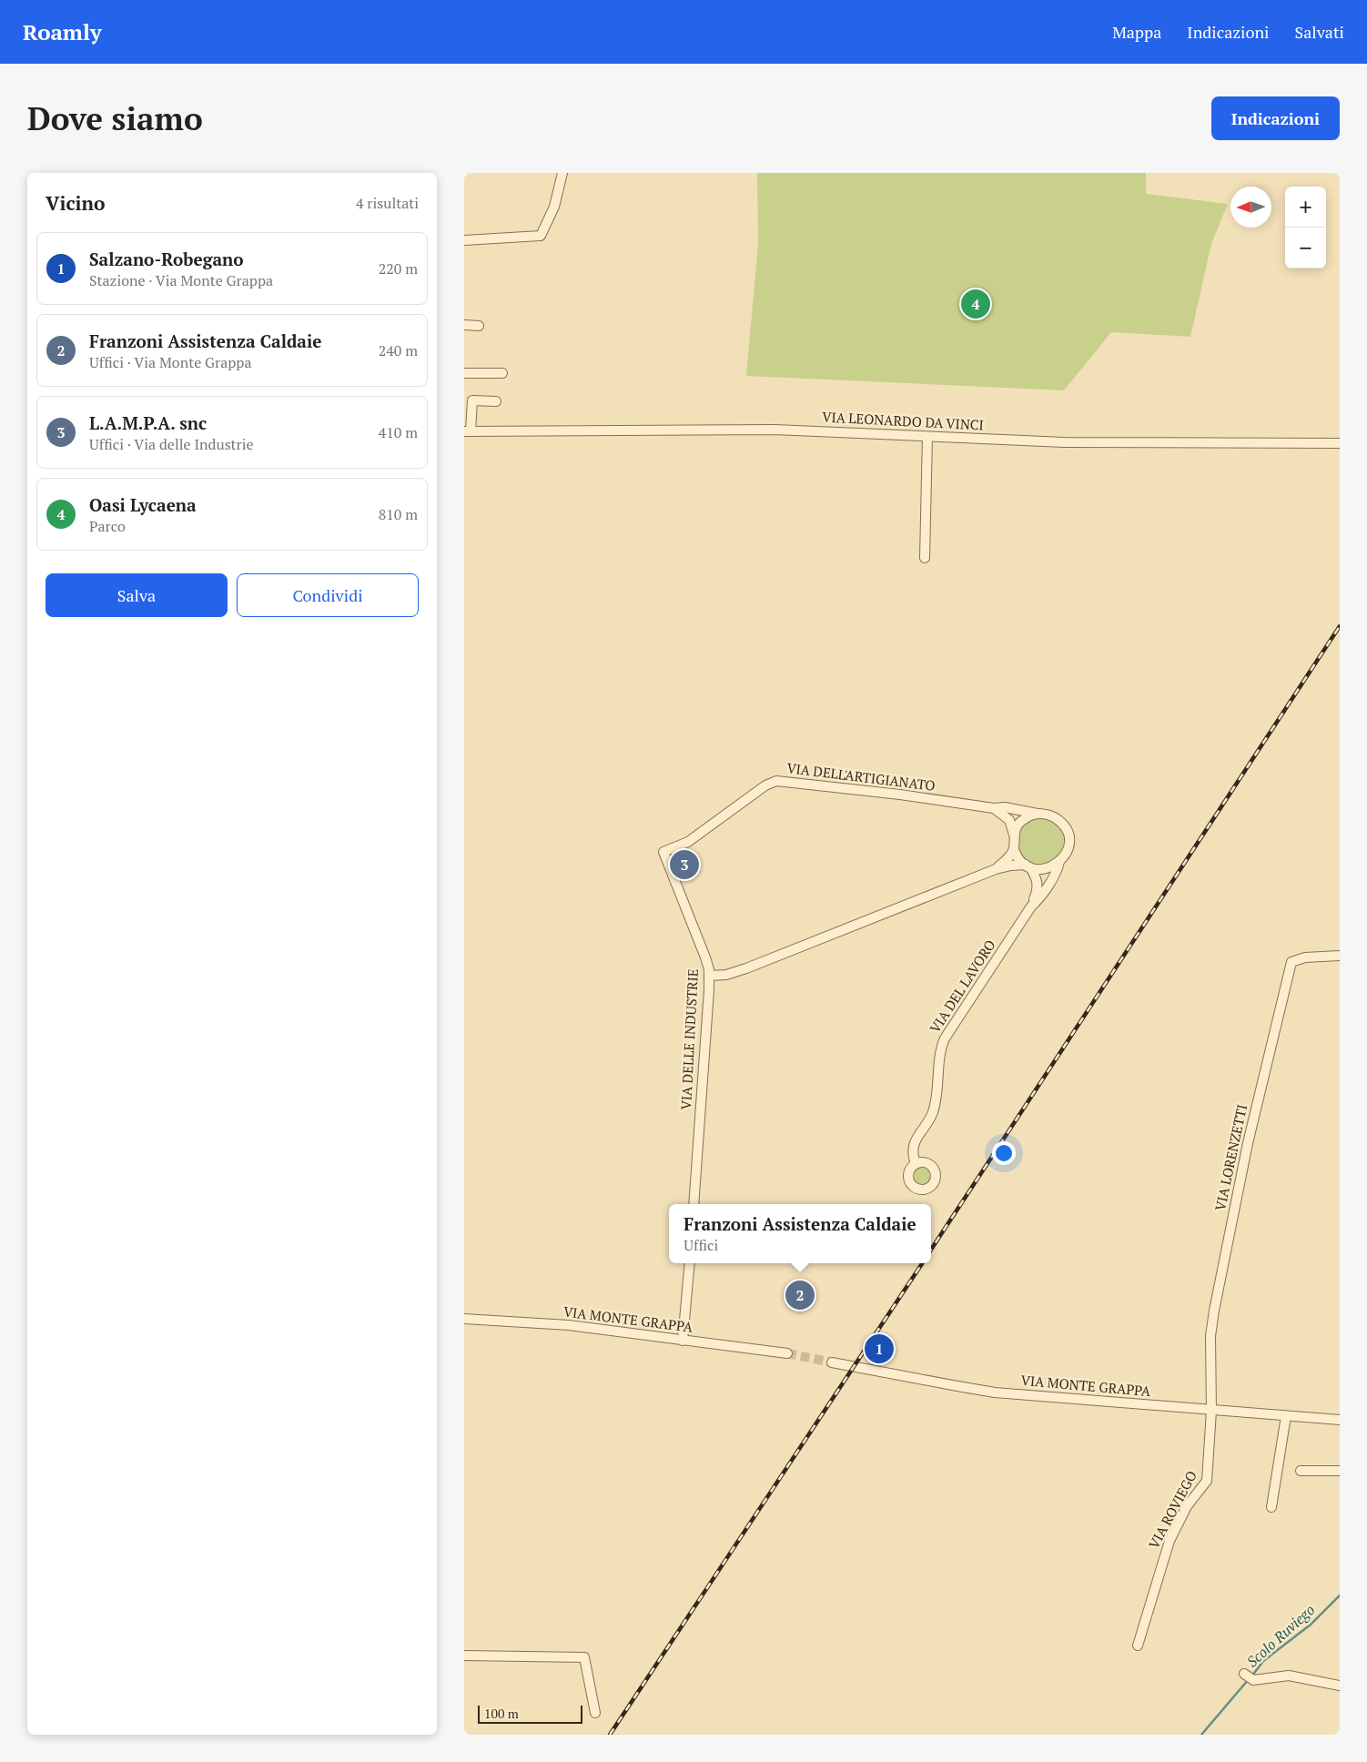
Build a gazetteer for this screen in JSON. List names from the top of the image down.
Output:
{
  "streets": {
    "street": [
      "VIA LEONARDO DA VINCI",
      "VIA DELL'ARTIGIANATO",
      "VIA DEL LAVORO",
      "VIA DELLE INDUSTRIE",
      "VIA LORENZETTI",
      "VIA MONTE GRAPPA",
      "VIA ROVIEGO"
    ]
  },
  "crossings": [
    ["VIA DELL'ARTIGIANATO", "VIA DEL LAVORO"],
    ["VIA DELL'ARTIGIANATO", "VIA DELLE INDUSTRIE"],
    ["VIA LORENZETTI", "VIA MONTE GRAPPA"],
    ["VIA LORENZETTI", "VIA ROVIEGO"],
    ["VIA MONTE GRAPPA", "VIA ROVIEGO"]
  ],
  "water": ["Scolo Ruviego"],
  "scale_bar": "100 m",
  "north": "left",
  "page": {
    "header": "Roamly",
    "nav": ["Mappa", "Indicazioni", "Salvati"],
    "buttons": [
      "Indicazioni",
      ["Salva", "Condividi"]
    ],
    "title": "Dove siamo",
    "heading": ["Vicino", "4 risultati"],
    "map_buttons": ["+", "−"],
    "list": [
      {
        "mark": "1",
        "name": "Salzano-Robegano",
        "note": "Stazione · Via Monte Grappa",
        "value": "220 m"
      },
      {
        "mark": "2",
        "name": "Franzoni Assistenza Caldaie",
        "note": "Uffici · Via Monte Grappa",
        "value": "240 m"
      },
      {
        "mark": "3",
        "name": "L.A.M.P.A. snc",
        "note": "Uffici · Via delle Industrie",
        "value": "410 m"
      },
      {
        "mark": "4",
        "name": "Oasi Lycaena",
        "note": "Parco",
        "value": "810 m"
      }
    ],
    "pins": [
      "4",
      "3",
      "2",
      "1"
    ],
    "popup": ["Franzoni Assistenza Caldaie", "Uffici"],
    "scale": "100 m"
  }
}
